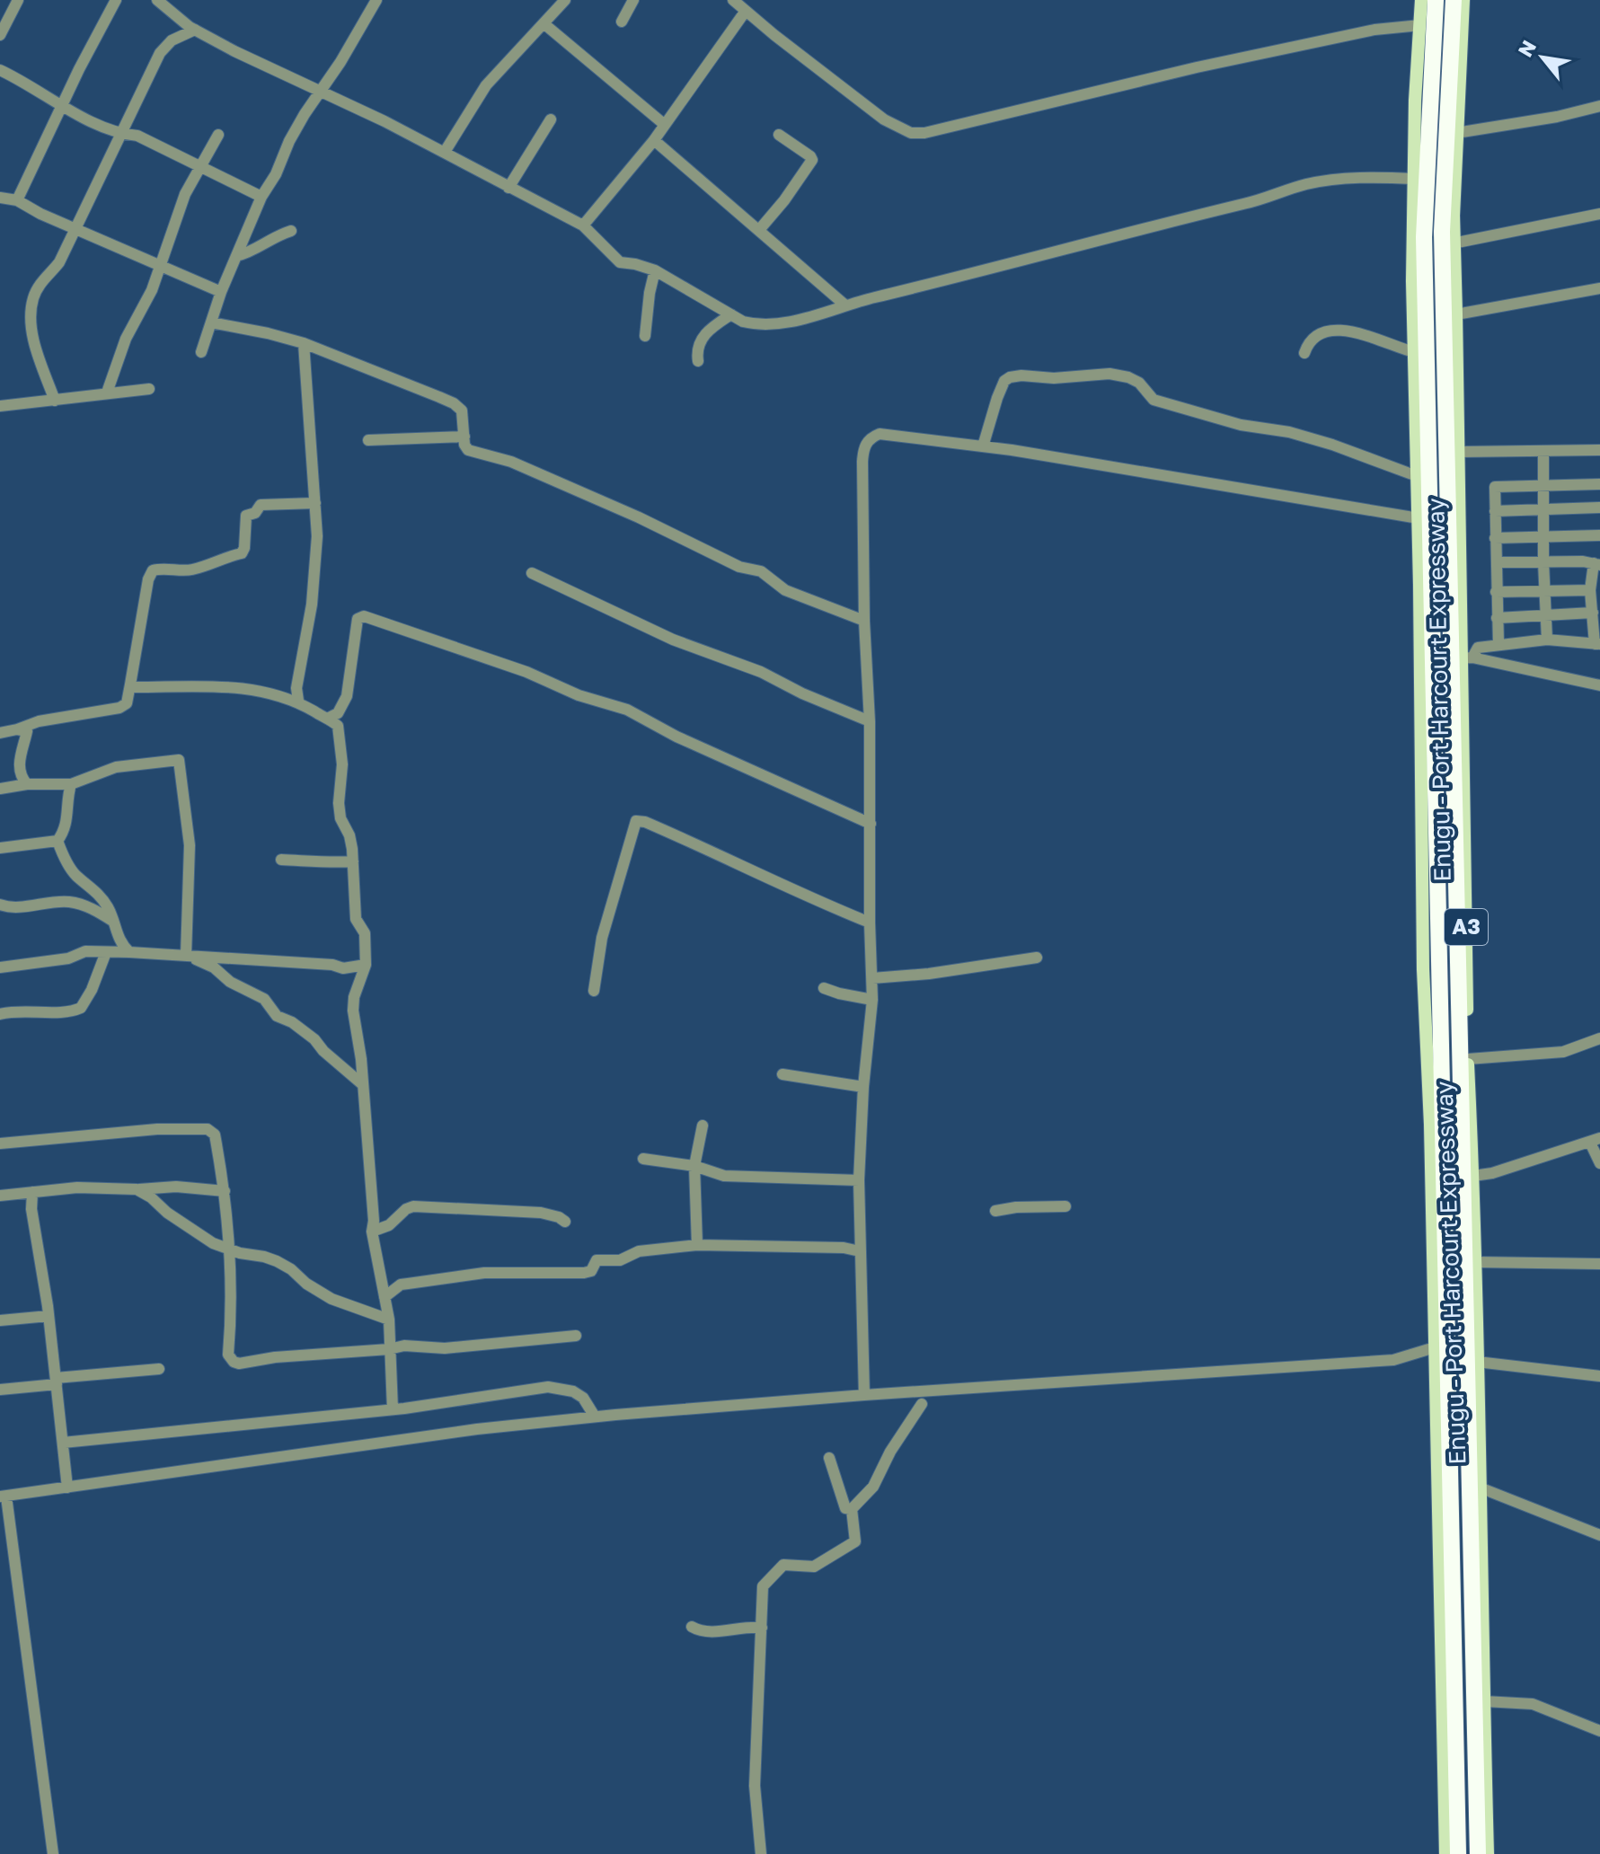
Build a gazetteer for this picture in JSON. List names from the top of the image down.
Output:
{
  "streets": {
    "highway": ["Enugu - Port Harcourt Expressway", "A3"]
  },
  "north": "top left"
}
